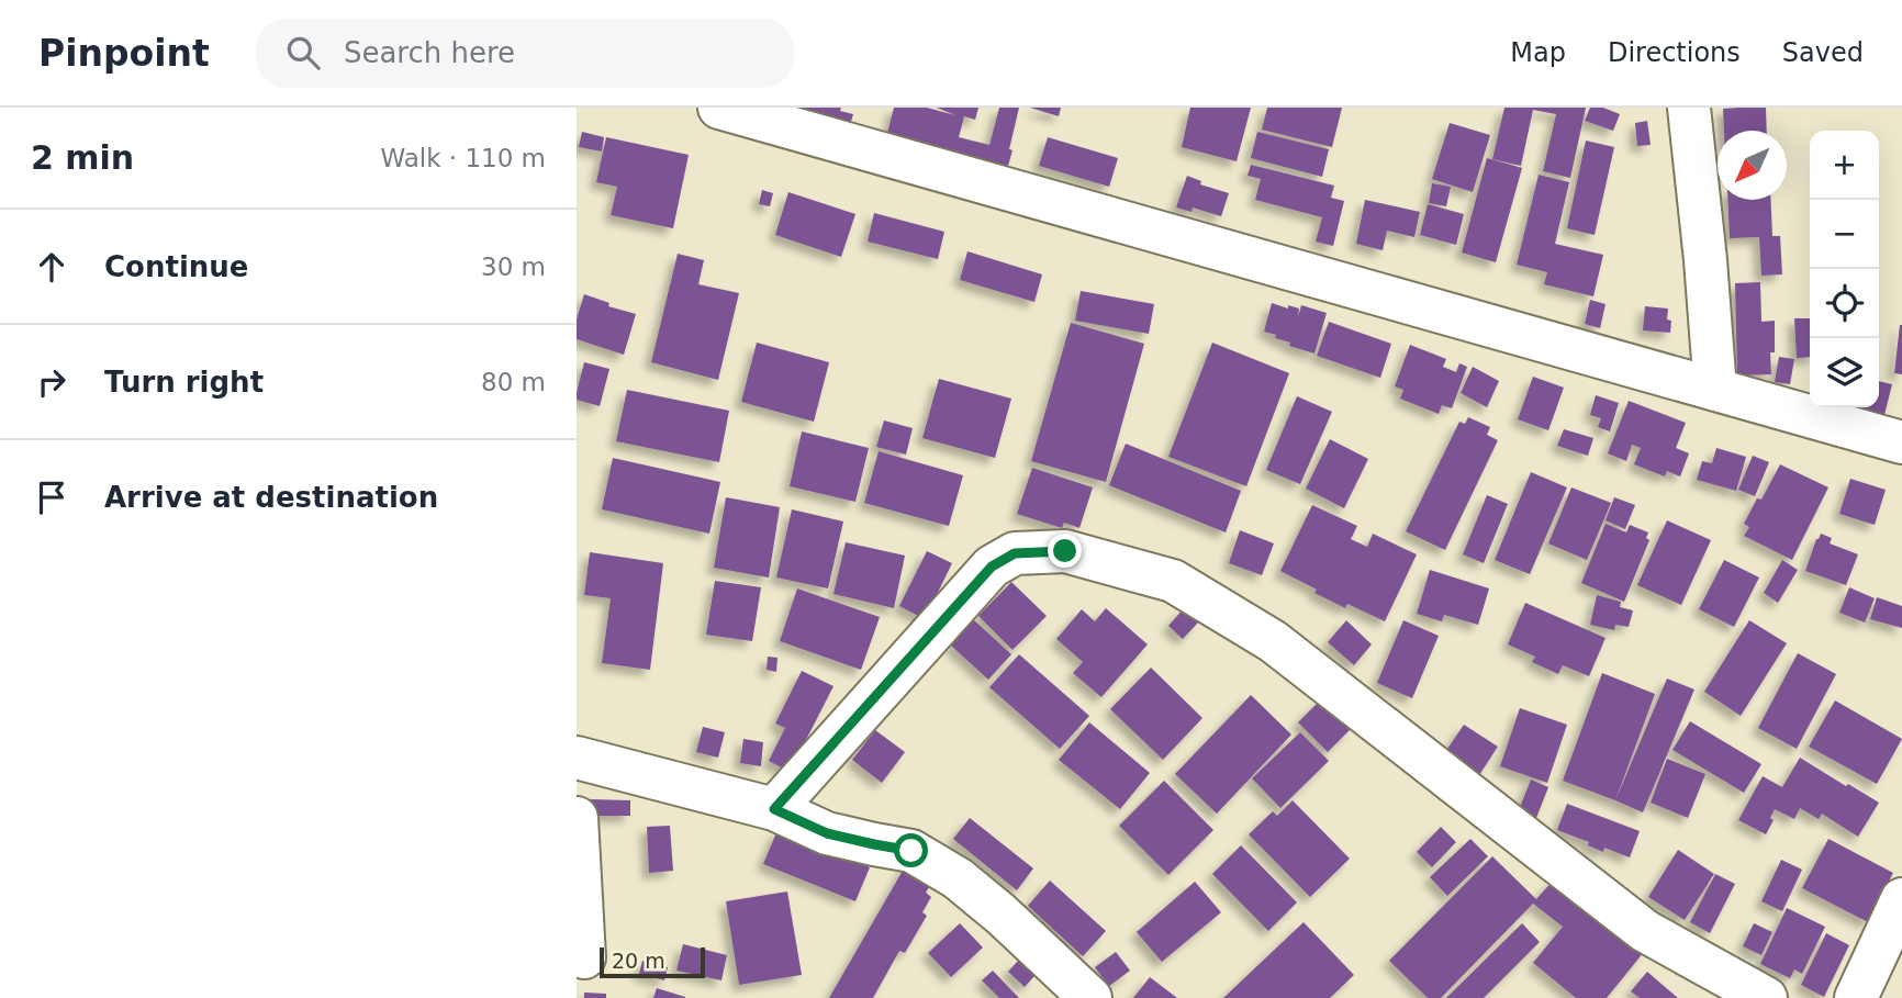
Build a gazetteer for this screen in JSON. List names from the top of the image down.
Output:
{
  "scale_bar": "20 m",
  "north": "bottom left",
  "page": {
    "header": "Pinpoint",
    "search": "Search here",
    "nav": ["Map", "Directions", "Saved"],
    "heading": ["2 min", "Walk · 110 m"],
    "map_buttons": ["+", "−"],
    "list": [
      ["Continue", "30 m"],
      ["Turn right", "80 m"],
      "Arrive at destination"
    ],
    "scale": "20 m"
  }
}
